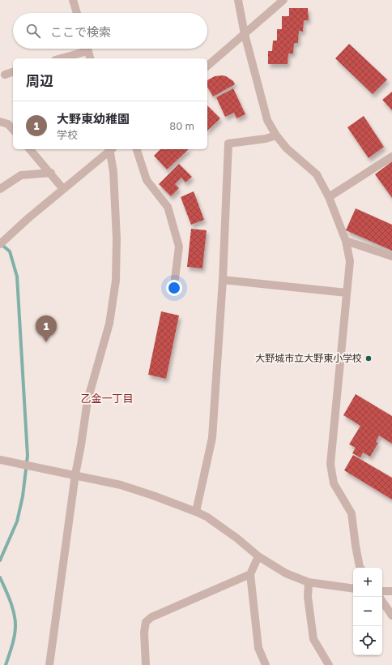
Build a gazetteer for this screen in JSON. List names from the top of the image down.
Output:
{
  "districts": ["乙金一丁目"],
  "places": ["大野城市立大野東小学校"],
  "page": {
    "search": "ここで検索",
    "heading": "周辺",
    "list": [
      {
        "mark": "1",
        "name": "大野東幼稚園",
        "note": "学校",
        "value": "80 m"
      }
    ],
    "pins": "1",
    "map_buttons": ["+", "−"]
  }
}
